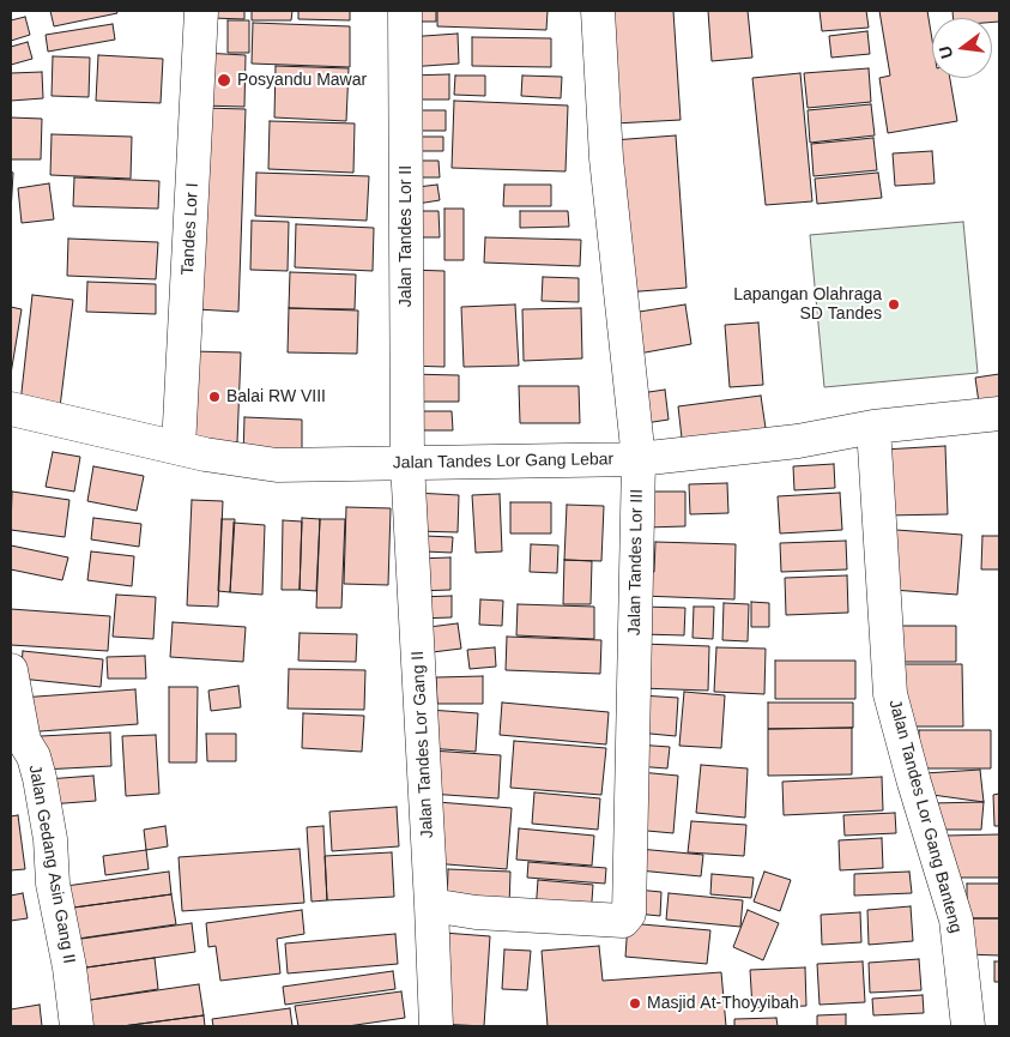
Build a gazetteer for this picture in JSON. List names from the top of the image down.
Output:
{
  "streets": {
    "street": [
      "Tandes Lor I",
      "Jalan Tandes Lor II",
      "Jalan Tandes Lor Gang Lebar",
      "Jalan Tandes Lor III",
      "Jalan Tandes Lor Gang II",
      "Jalan Tandes Lor Gang Banteng",
      "Jalan Gedang Asin Gang II"
    ]
  },
  "crossings": [
    ["Tandes Lor I", "Jalan Tandes Lor Gang Lebar"],
    ["Jalan Tandes Lor II", "Jalan Tandes Lor Gang Lebar"],
    ["Jalan Tandes Lor II", "Jalan Tandes Lor Gang II"],
    ["Jalan Tandes Lor Gang Lebar", "Jalan Tandes Lor III"],
    ["Jalan Tandes Lor Gang Lebar", "Jalan Tandes Lor Gang II"],
    ["Jalan Tandes Lor Gang Lebar", "Jalan Tandes Lor Gang Banteng"],
    ["Jalan Tandes Lor III", "Jalan Tandes Lor Gang II"]
  ],
  "places": [
    "Posyandu Mawar",
    "Lapangan Olahraga SD Tandes",
    "Balai RW VIII",
    "Masjid At-Thoyyibah"
  ],
  "north": "left"
}
